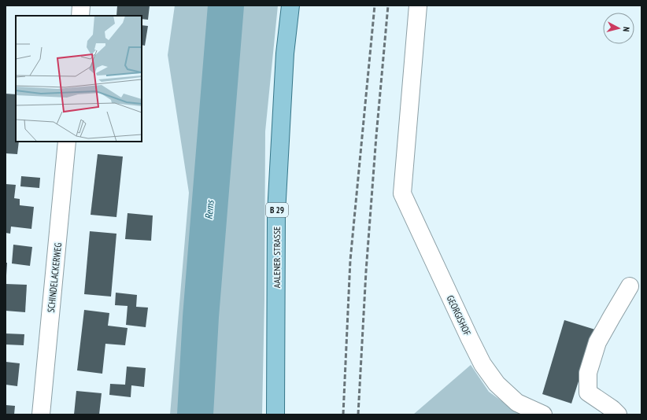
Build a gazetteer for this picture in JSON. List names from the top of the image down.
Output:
{
  "streets": {
    "main road": ["B 29", "AALENER STRASSE"],
    "street": ["SCHINDELACKERWEG", "GEORGISHOF"]
  },
  "water": ["Rems"],
  "north": "right"
}
